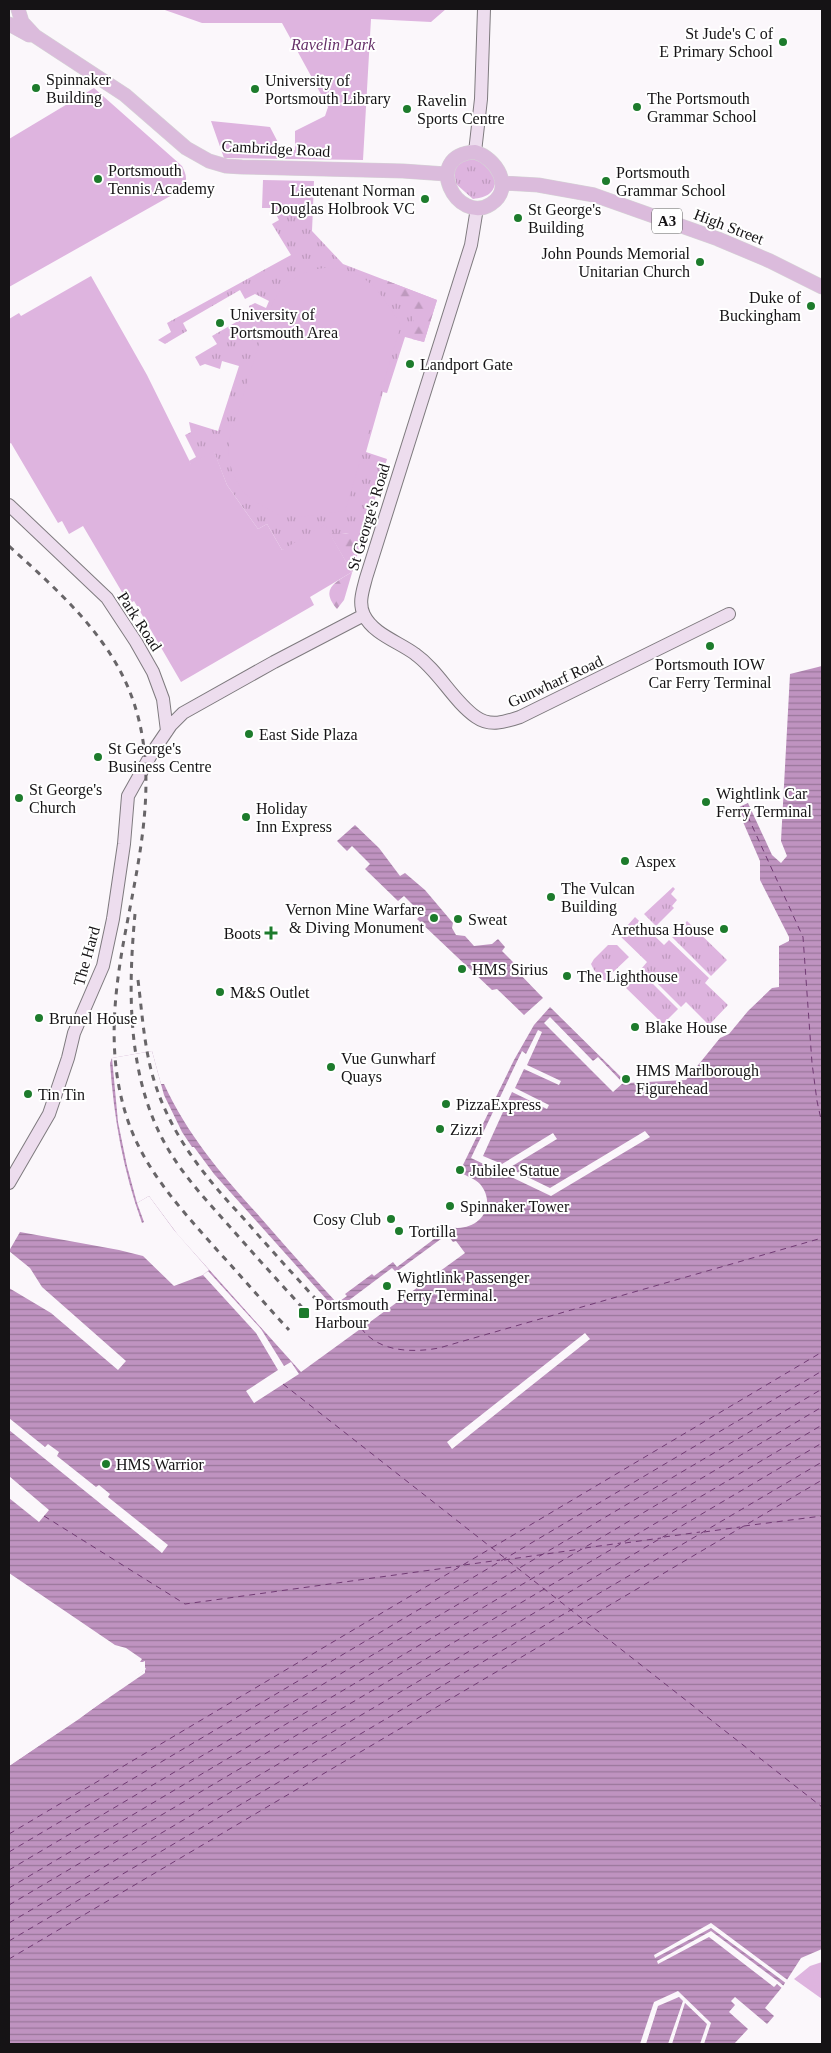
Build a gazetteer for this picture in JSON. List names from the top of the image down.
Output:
{
  "streets": {
    "main road": [
      "Cambridge Road",
      "A3",
      "High Street",
      "St George's Road",
      "Park Road",
      "Gunwharf Road",
      "The Hard"
    ]
  },
  "crossings": [
    ["Cambridge Road", "High Street"],
    ["Cambridge Road", "St George's Road"],
    ["High Street", "St George's Road"],
    ["St George's Road", "Gunwharf Road"],
    ["Park Road", "The Hard"]
  ],
  "parks": ["Ravelin Park"],
  "places": {
    "other": [
      "St Jude's C of E Primary School",
      "Spinnaker Building",
      "University of Portsmouth Library",
      "The Portsmouth Grammar School",
      "Ravelin Sports Centre",
      "Portsmouth Tennis Academy",
      "Portsmouth Grammar School",
      "Lieutenant Norman Douglas Holbrook VC",
      "St George's Building",
      "John Pounds Memorial Unitarian Church",
      "Duke of Buckingham",
      "University of Portsmouth Area",
      "Landport Gate",
      "Portsmouth IOW Car Ferry Terminal",
      "East Side Plaza",
      "St George's Business Centre",
      "St George's Church",
      "Wightlink Car Ferry Terminal",
      "Holiday Inn Express",
      "Aspex",
      "The Vulcan Building",
      "Vernon Mine Warfare & Diving Monument",
      "Sweat",
      "Arethusa House",
      "HMS Sirius",
      "The Lighthouse",
      "M&S Outlet",
      "Brunel House",
      "Blake House",
      "Vue Gunwharf Quays",
      "HMS Marlborough Figurehead",
      "Tin Tin",
      "PizzaExpress",
      "Zizzi",
      "Jubilee Statue",
      "Spinnaker Tower",
      "Cosy Club",
      "Tortilla",
      "Wightlink Passenger Ferry Terminal.",
      "HMS Warrior"
    ],
    "health": ["Boots"],
    "transit": ["Portsmouth Harbour"]
  }
}
